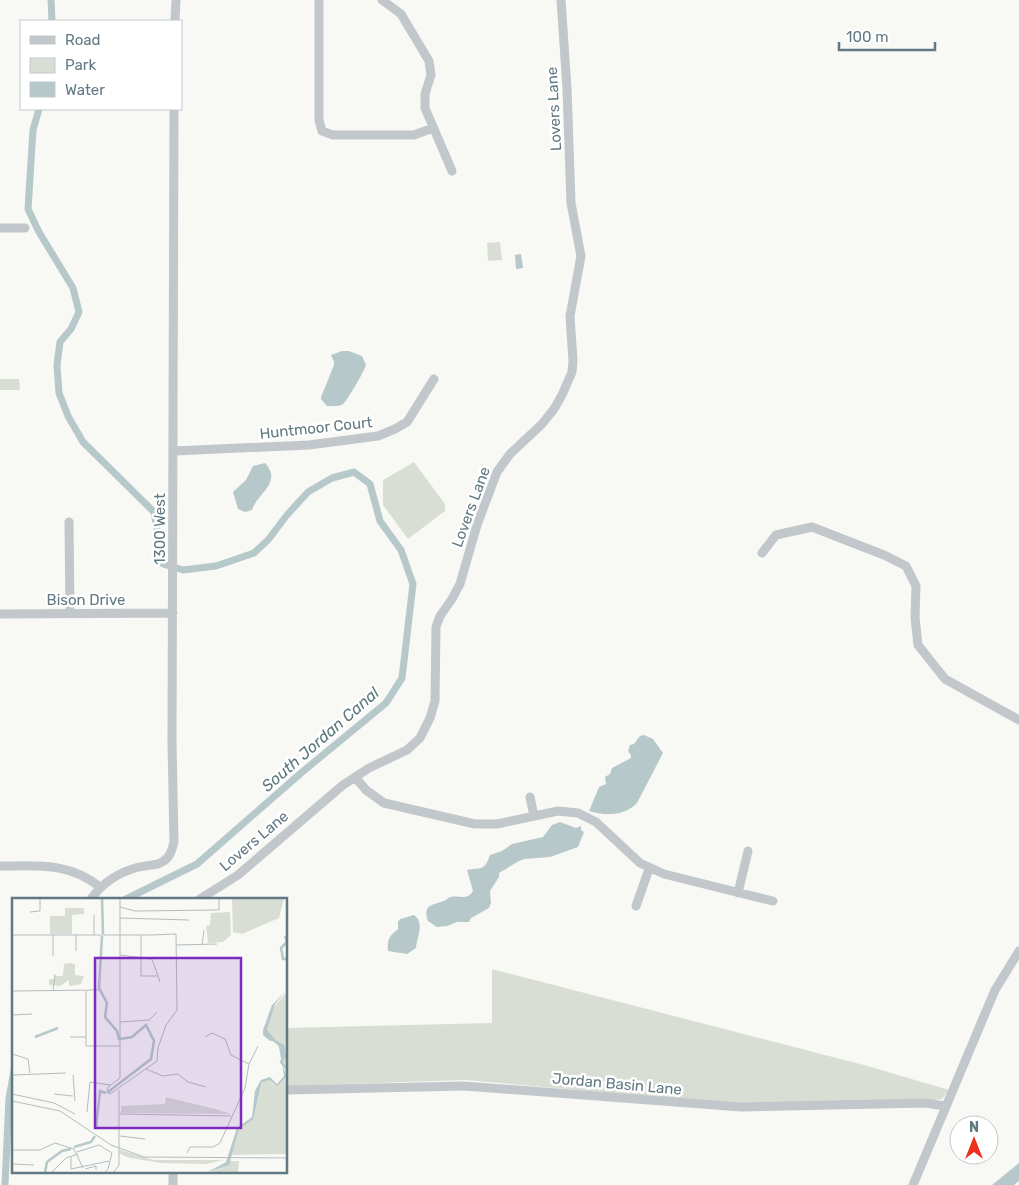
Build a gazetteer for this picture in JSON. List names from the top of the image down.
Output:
{
  "streets": {
    "street": [
      "Lovers Lane",
      "Huntmoor Court",
      "1300 West",
      "Bison Drive",
      "Jordan Basin Lane"
    ]
  },
  "crossings": [
    ["Huntmoor Court", "1300 West"],
    ["1300 West", "Bison Drive"]
  ],
  "water": ["South Jordan Canal"],
  "legend": ["Road", "Park", "Water"],
  "scale_bar": "100 m",
  "north": "top"
}
